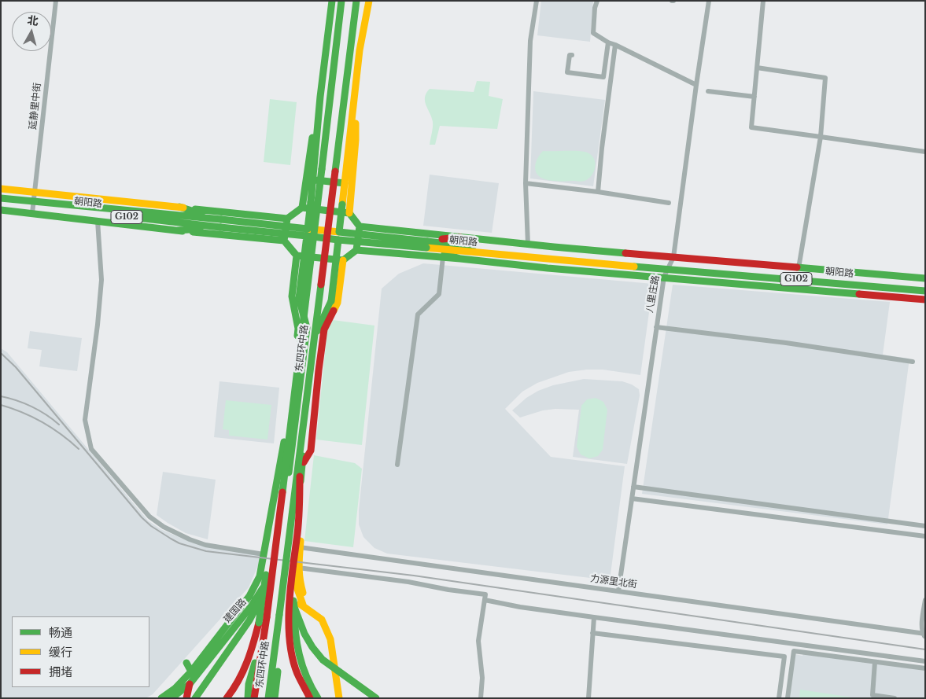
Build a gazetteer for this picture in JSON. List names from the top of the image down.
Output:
{
  "streets": {
    "main road": [
      "朝阳路",
      "G102",
      "东四环中路",
      "建国路"
    ],
    "street": ["延静里中街", "八里庄路", "力源里北街"]
  },
  "crossings": [
    ["延静里中街", "朝阳路"],
    ["朝阳路", "八里庄路"],
    ["朝阳路", "东四环中路"],
    ["八里庄路", "力源里北街"],
    ["东四环中路", "力源里北街"],
    ["东四环中路", "建国路"]
  ],
  "legend": ["畅通", "缓行", "拥堵"],
  "north": "top"
}
